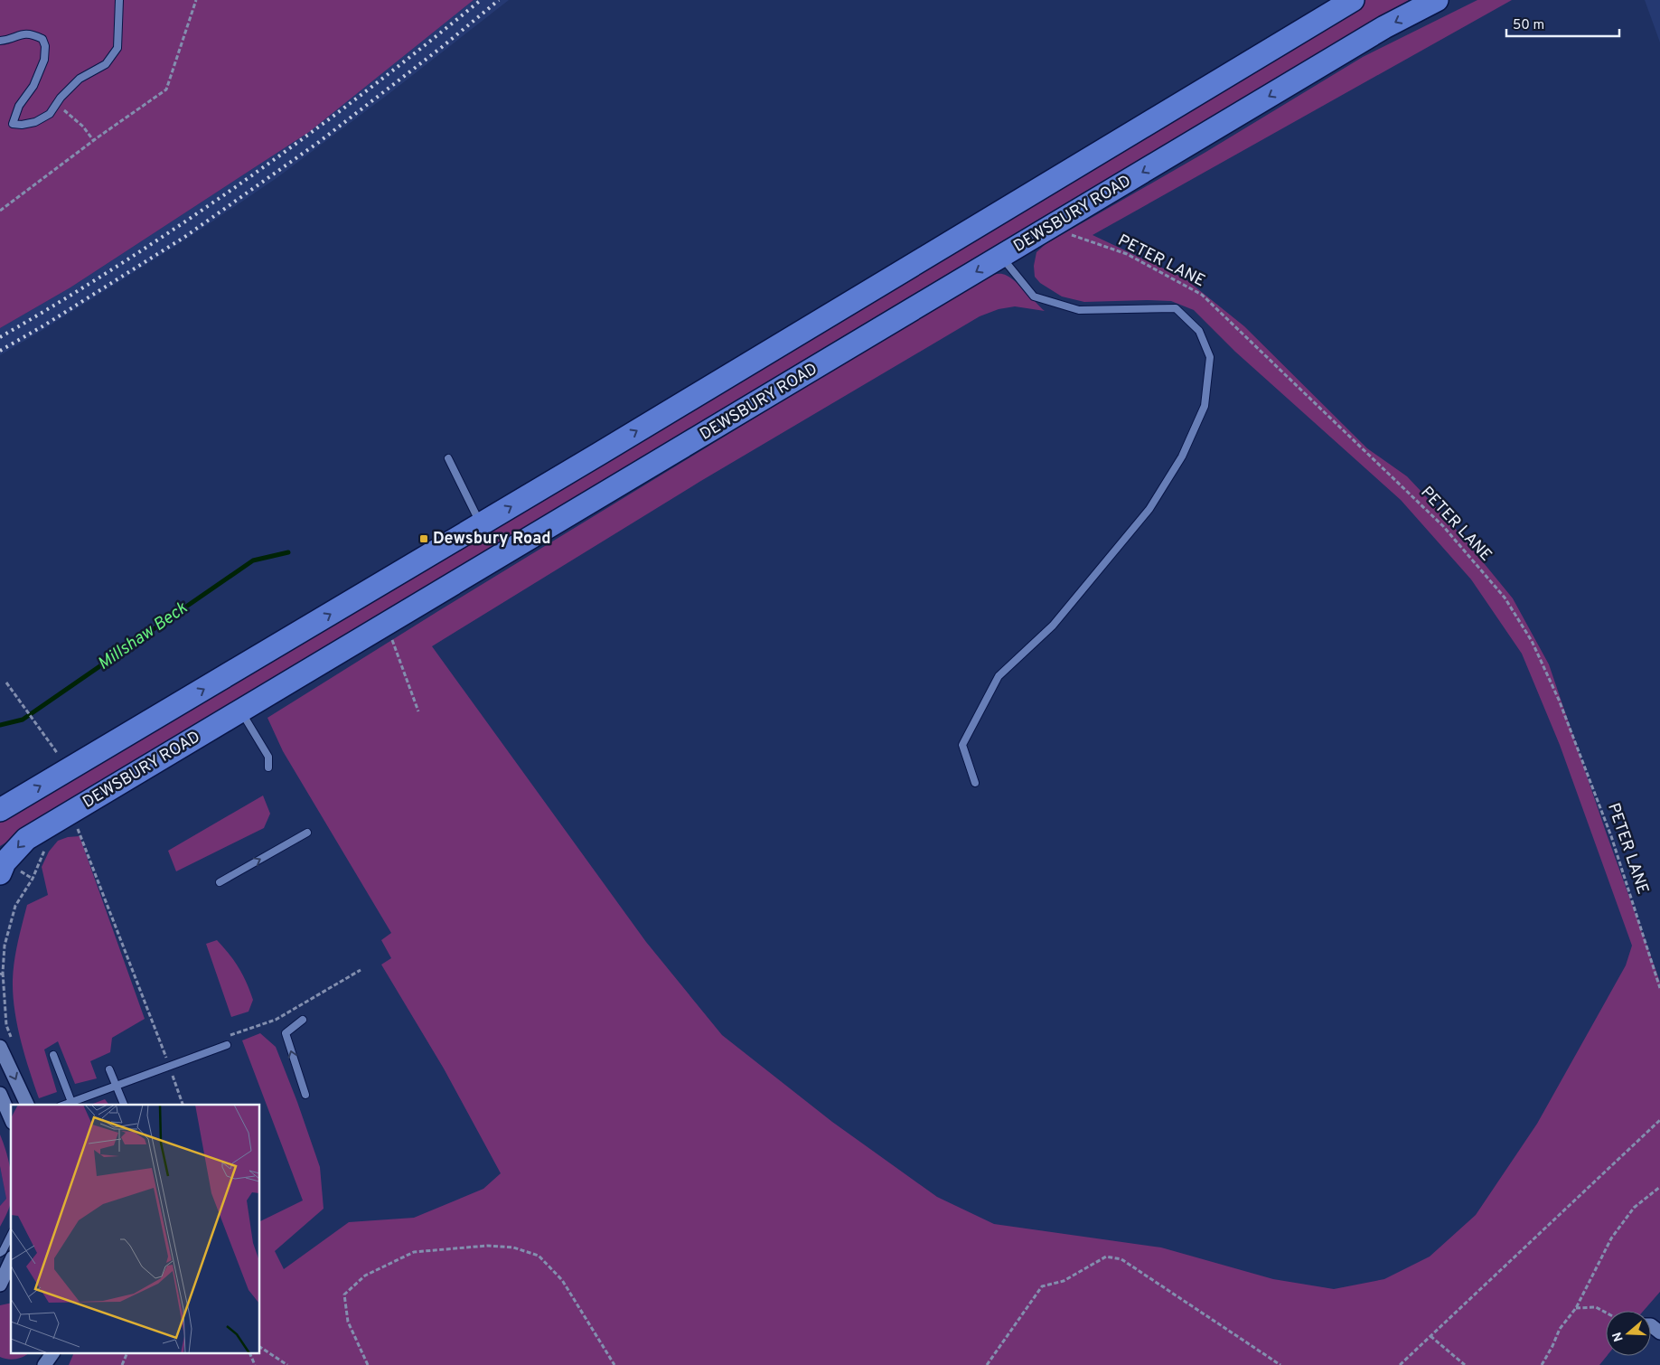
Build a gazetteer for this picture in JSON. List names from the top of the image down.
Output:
{
  "streets": {
    "highway": ["DEWSBURY ROAD"],
    "path": ["PETER LANE"]
  },
  "crossings": [
    ["DEWSBURY ROAD", "PETER LANE"]
  ],
  "water": ["Millshaw Beck"],
  "places": {
    "transit": ["Dewsbury Road"]
  },
  "scale_bar": "50 m",
  "north": "left"
}
